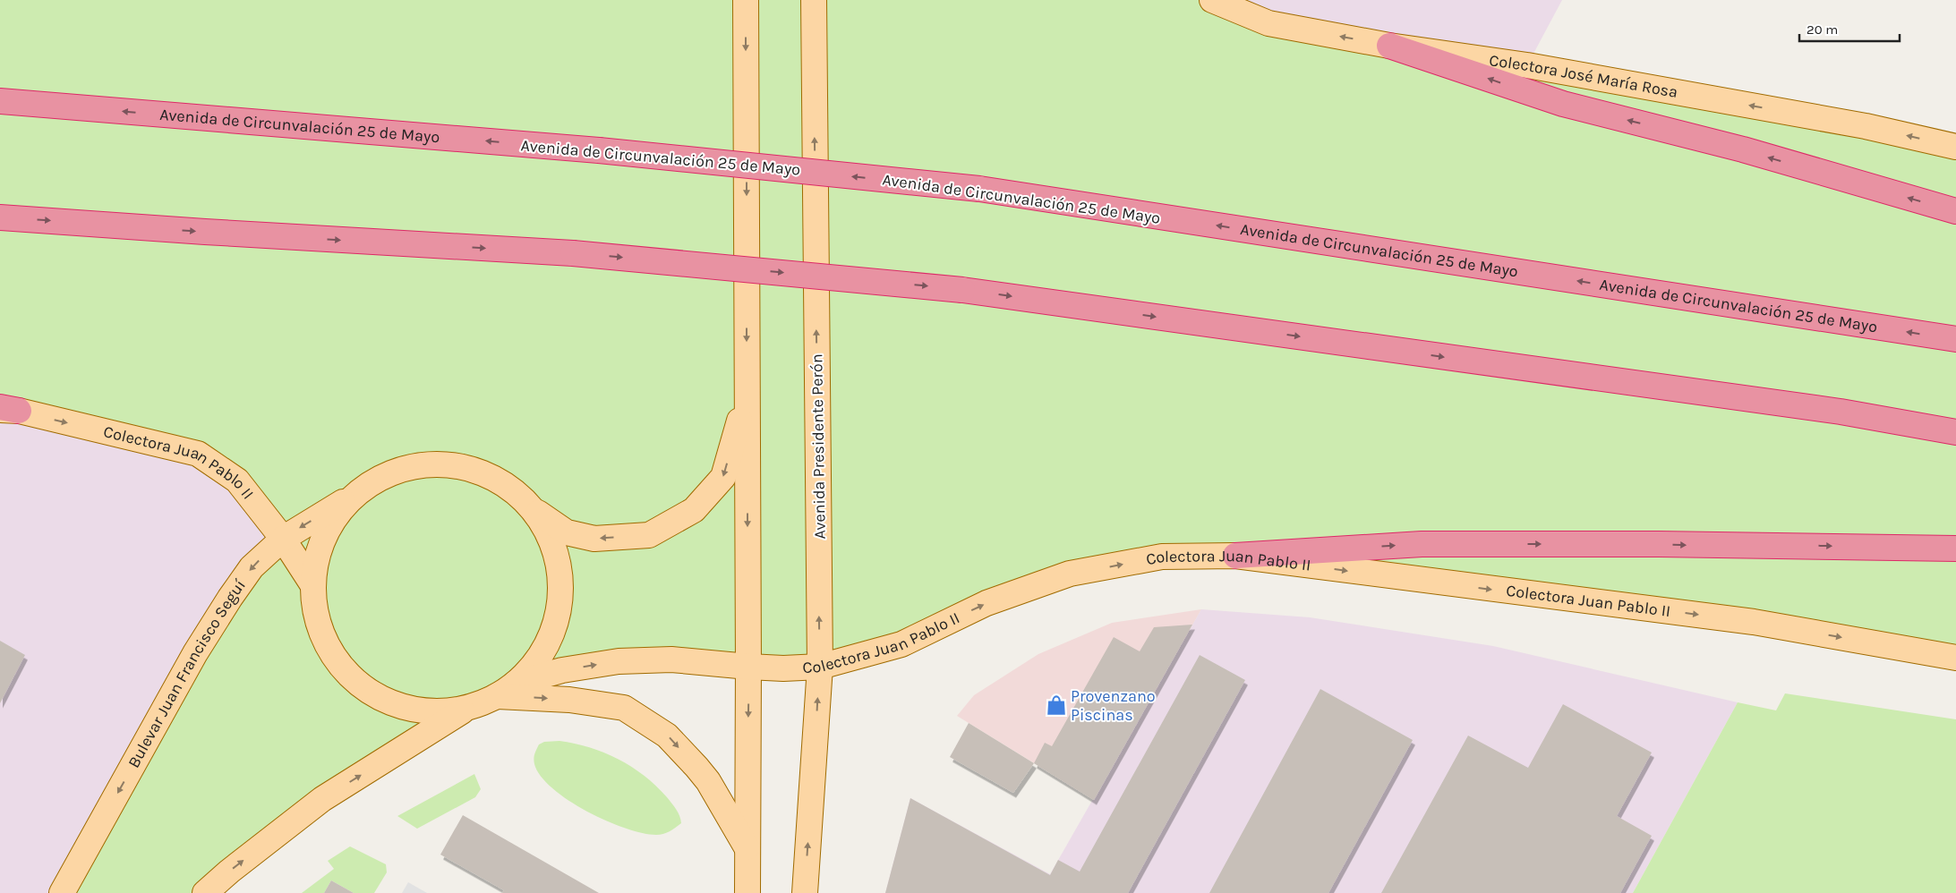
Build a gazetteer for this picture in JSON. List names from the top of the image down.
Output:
{
  "streets": {
    "highway": ["Avenida de Circunvalación 25 de Mayo"],
    "main road": [
      "Colectora José María Rosa",
      "Avenida Presidente Perón",
      "Colectora Juan Pablo II",
      "Bulevar Juan Francisco Seguí"
    ]
  },
  "crossings": [
    ["Avenida Presidente Perón", "Colectora Juan Pablo II"],
    ["Colectora Juan Pablo II", "Bulevar Juan Francisco Seguí"]
  ],
  "one_way": ["Colectora José María Rosa", "Colectora Juan Pablo II"],
  "places": {
    "shop": ["Provenzano Piscinas"]
  },
  "scale_bar": "20 m"
}
